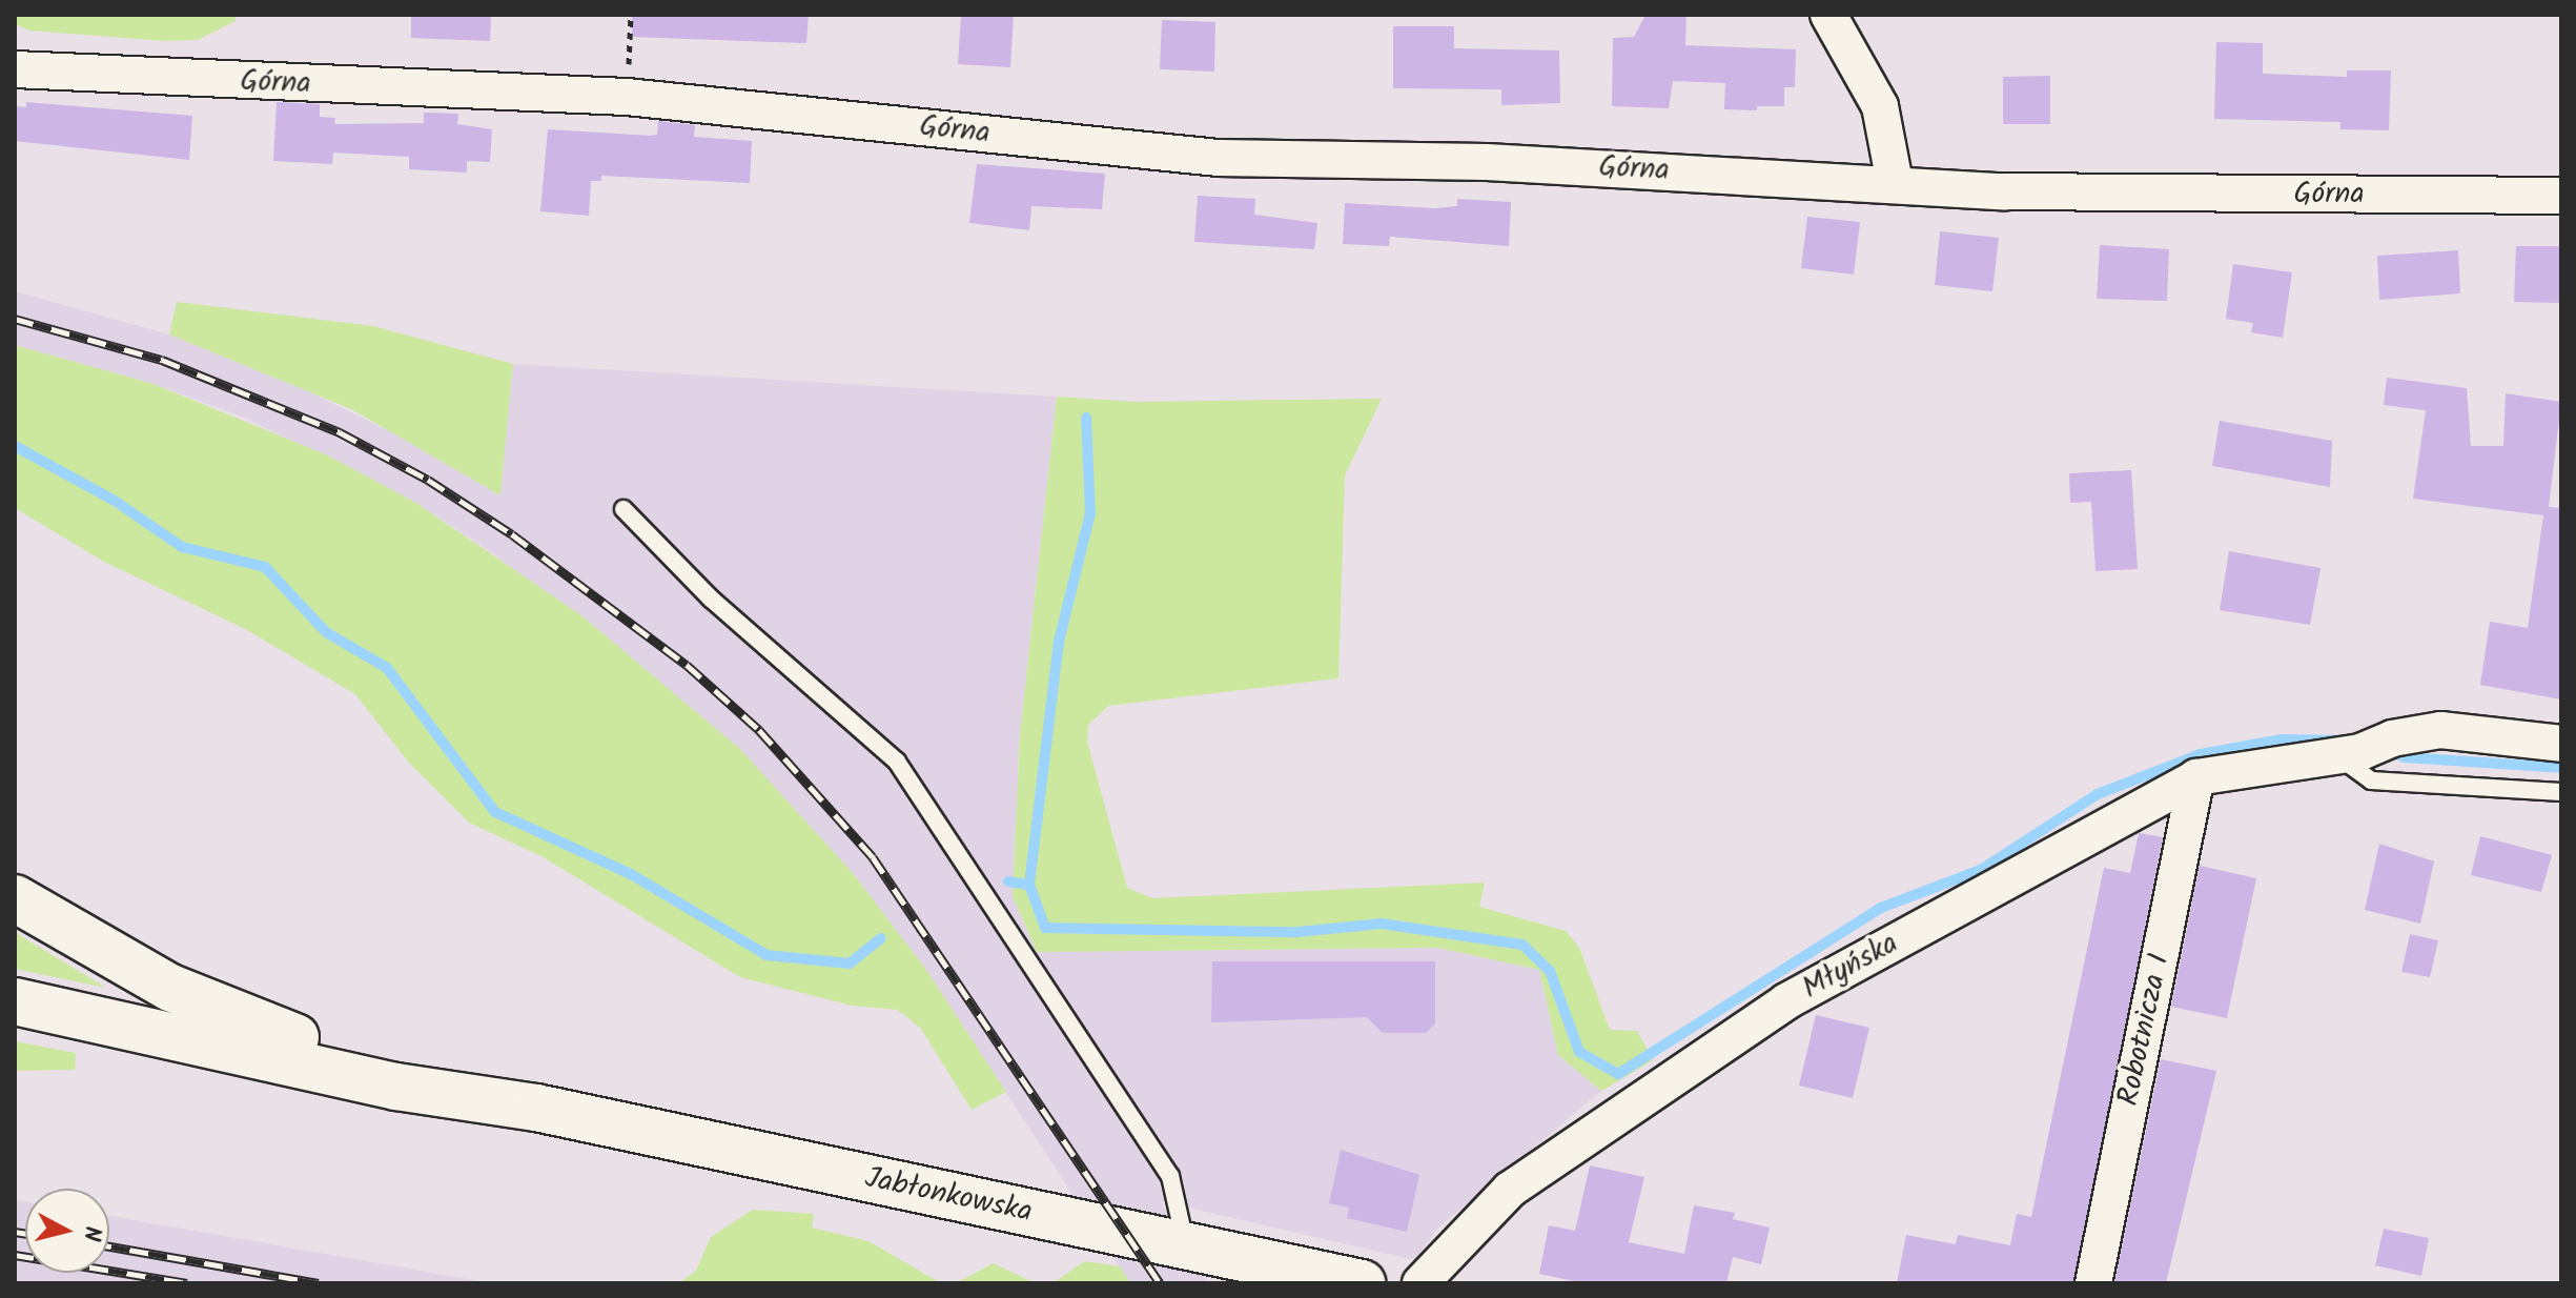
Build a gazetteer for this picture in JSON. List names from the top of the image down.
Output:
{
  "streets": {
    "main road": ["Jabłonkowska"],
    "street": ["Górna", "Młyńska", "Robotnicza I"]
  },
  "crossings": [
    ["Młyńska", "Robotnicza I"]
  ],
  "north": "right"
}
